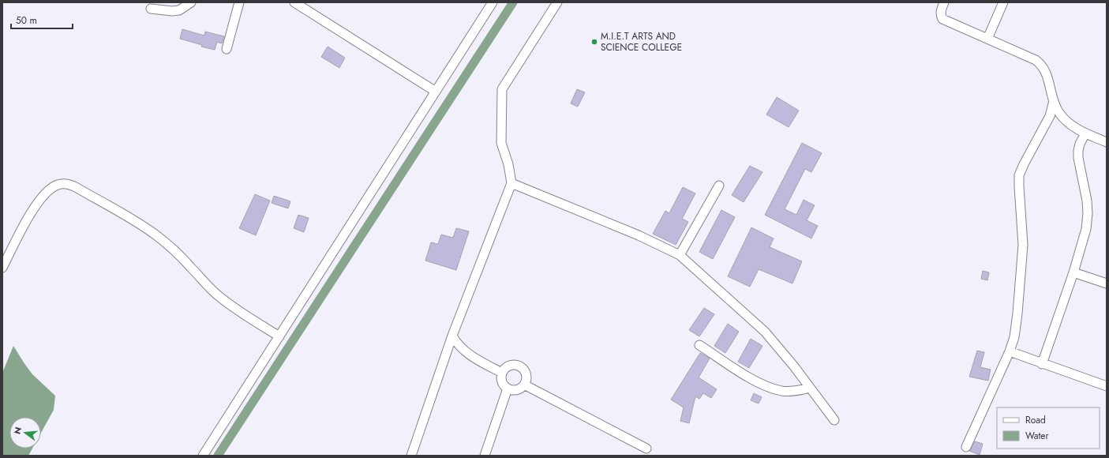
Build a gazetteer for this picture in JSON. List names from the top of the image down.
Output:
{
  "places": ["M.I.E.T ARTS AND SCIENCE COLLEGE"],
  "legend": ["Road", "Water"],
  "scale_bar": "50 m",
  "north": "left"
}
